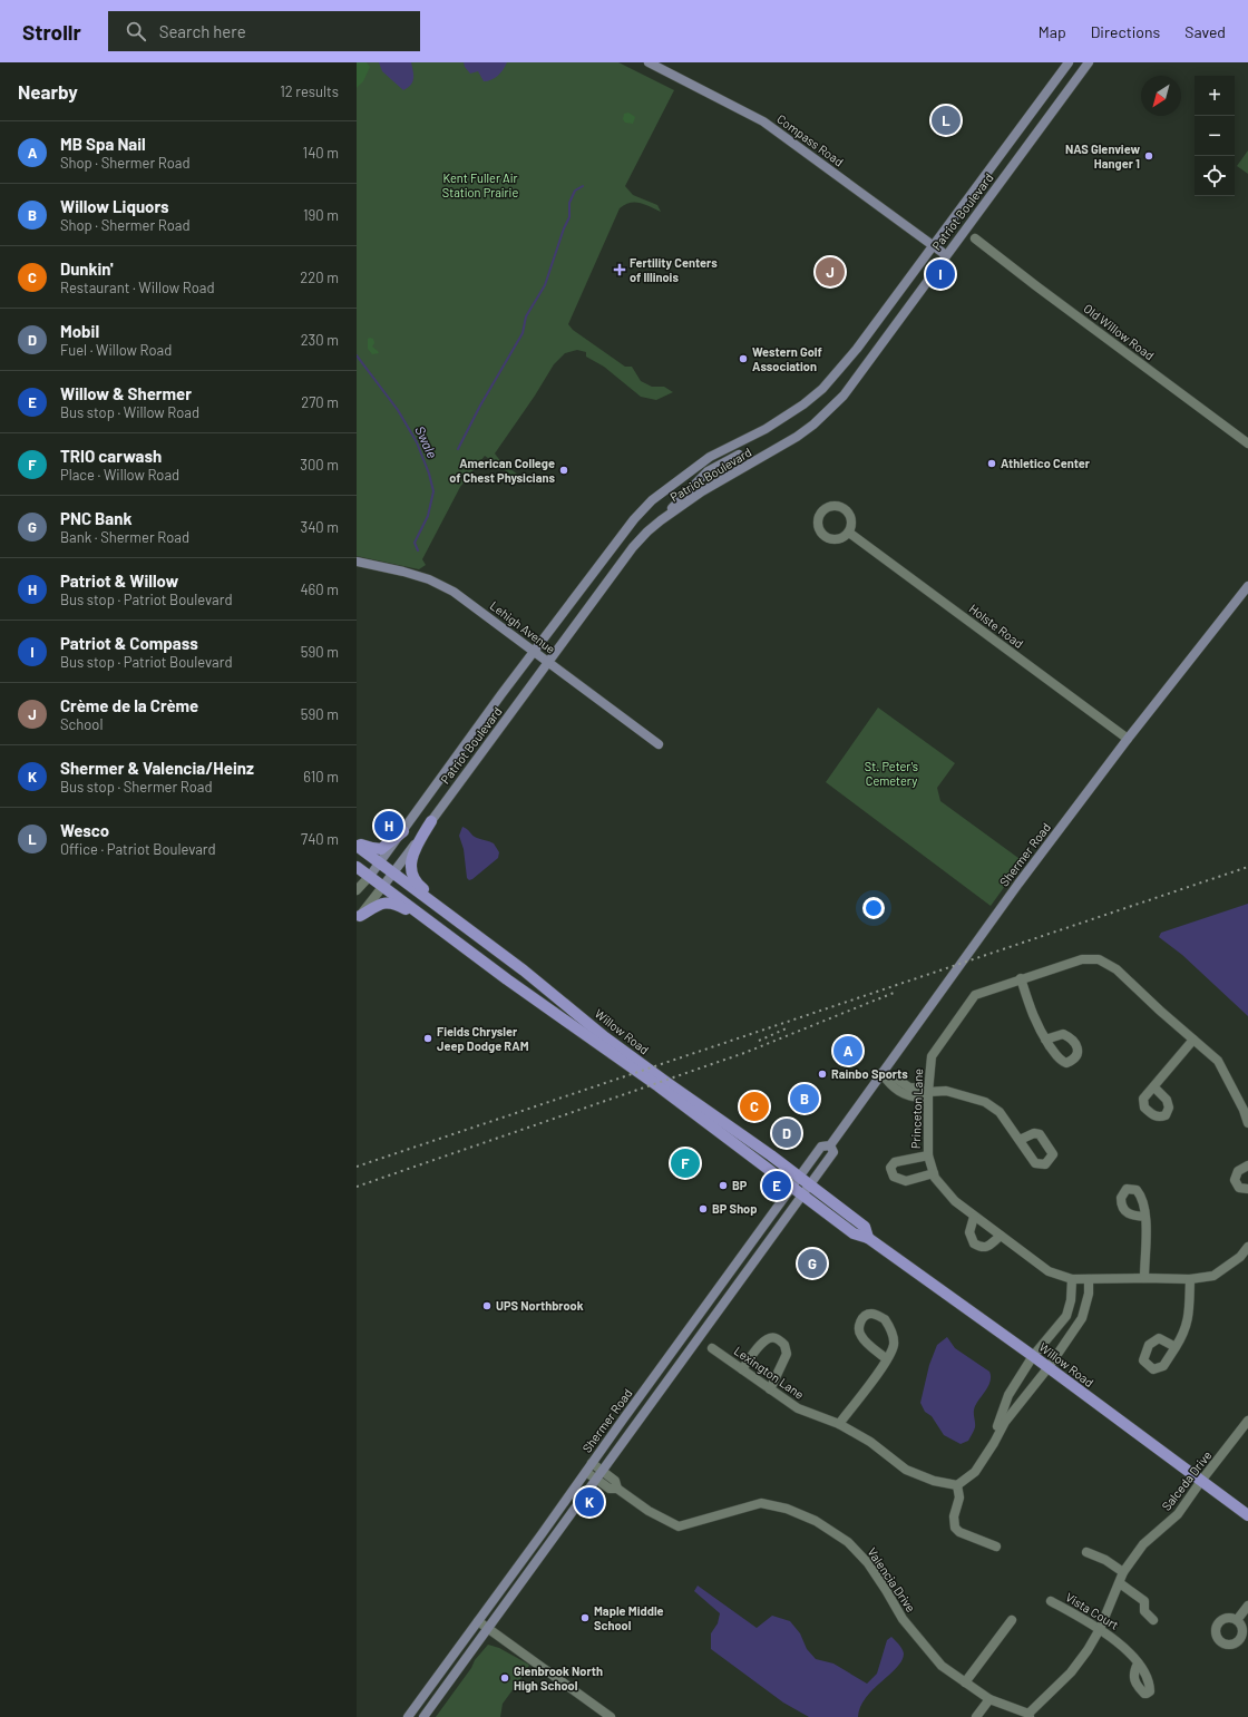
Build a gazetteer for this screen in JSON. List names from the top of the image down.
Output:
{
  "streets": {
    "main road": [
      "Compass Road",
      "Patriot Boulevard",
      "Lehigh Avenue",
      "Shermer Road",
      "Willow Road"
    ],
    "street": [
      "Old Willow Road",
      "Holste Road",
      "Princeton Lane",
      "Lexington Lane",
      "Salceda Drive",
      "Valencia Drive",
      "Vista Court"
    ]
  },
  "crossings": [
    ["Compass Road", "Patriot Boulevard"],
    ["Patriot Boulevard", "Lehigh Avenue"],
    ["Patriot Boulevard", "Willow Road"],
    ["Holste Road", "Shermer Road"],
    ["Shermer Road", "Willow Road"],
    ["Shermer Road", "Valencia Drive"],
    ["Willow Road", "Salceda Drive"],
    ["Salceda Drive", "Valencia Drive"],
    ["Salceda Drive", "Vista Court"]
  ],
  "water": ["Swale"],
  "parks": ["Kent Fuller Air Station Prairie", "St. Peter's Cemetery"],
  "places": {
    "other": [
      "NAS Glenview Hanger 1",
      "Western Golf Association",
      "Athletico Center",
      "American College of Chest Physicians",
      "Fields Chrysler Jeep Dodge RAM",
      "Rainbo Sports",
      "BP",
      "BP Shop",
      "UPS Northbrook",
      "Maple Middle School",
      "Glenbrook North High School"
    ],
    "health": ["Fertility Centers of Illinois"]
  },
  "north": "bottom left",
  "page": {
    "header": "Strollr",
    "search": "Search here",
    "nav": ["Map", "Directions", "Saved"],
    "heading": ["Nearby", "12 results"],
    "map_buttons": ["+", "−"],
    "pins": [
      "L",
      "J",
      "I",
      "H",
      "A",
      "B",
      "C",
      "D",
      "F",
      "E",
      "G",
      "K"
    ],
    "list": [
      {
        "mark": "A",
        "name": "MB Spa Nail",
        "note": "Shop · Shermer Road",
        "value": "140 m"
      },
      {
        "mark": "B",
        "name": "Willow Liquors",
        "note": "Shop · Shermer Road",
        "value": "190 m"
      },
      {
        "mark": "C",
        "name": "Dunkin'",
        "note": "Restaurant · Willow Road",
        "value": "220 m"
      },
      {
        "mark": "D",
        "name": "Mobil",
        "note": "Fuel · Willow Road",
        "value": "230 m"
      },
      {
        "mark": "E",
        "name": "Willow & Shermer",
        "note": "Bus stop · Willow Road",
        "value": "270 m"
      },
      {
        "mark": "F",
        "name": "TRIO carwash",
        "note": "Place · Willow Road",
        "value": "300 m"
      },
      {
        "mark": "G",
        "name": "PNC Bank",
        "note": "Bank · Shermer Road",
        "value": "340 m"
      },
      {
        "mark": "H",
        "name": "Patriot & Willow",
        "note": "Bus stop · Patriot Boulevard",
        "value": "460 m"
      },
      {
        "mark": "I",
        "name": "Patriot & Compass",
        "note": "Bus stop · Patriot Boulevard",
        "value": "590 m"
      },
      {
        "mark": "J",
        "name": "Crème de la Crème",
        "note": "School",
        "value": "590 m"
      },
      {
        "mark": "K",
        "name": "Shermer & Valencia/Heinz",
        "note": "Bus stop · Shermer Road",
        "value": "610 m"
      },
      {
        "mark": "L",
        "name": "Wesco",
        "note": "Office · Patriot Boulevard",
        "value": "740 m"
      }
    ]
  }
}
